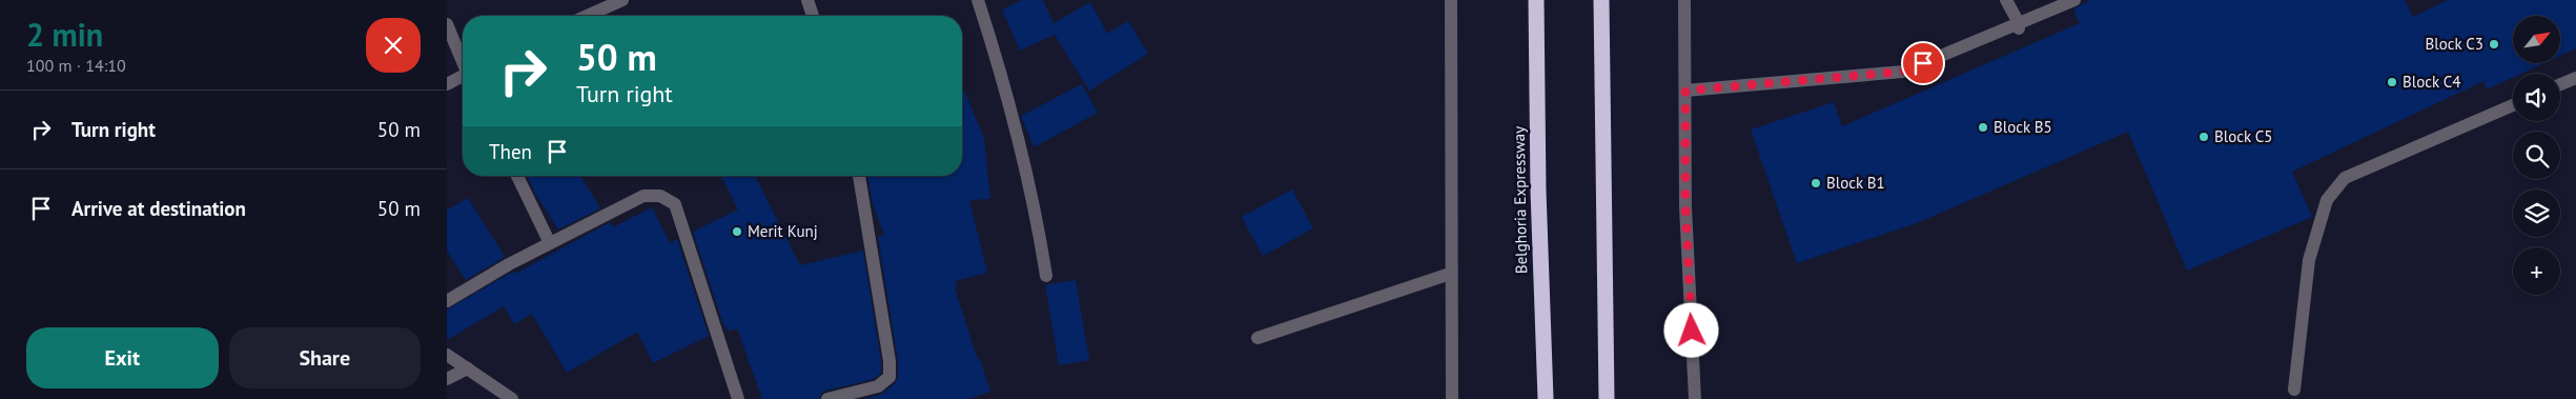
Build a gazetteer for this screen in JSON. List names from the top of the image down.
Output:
{
  "streets": {
    "highway": ["Belghoria Expressway"]
  },
  "places": [
    "Block C3",
    "Block C4",
    "Block B5",
    "Block C5",
    "Block B1",
    "Merit Kunj"
  ],
  "north": "top right",
  "page": {
    "heading": ["2 min", "100 m · 14:10"],
    "map_buttons": "+",
    "turn": ["50 m", "Turn right"],
    "list": [
      {
        "name": "Turn right",
        "value": "50 m"
      },
      {
        "name": "Arrive at destination",
        "value": "50 m"
      }
    ],
    "then": "Then",
    "buttons": ["Exit", "Share"]
  }
}
